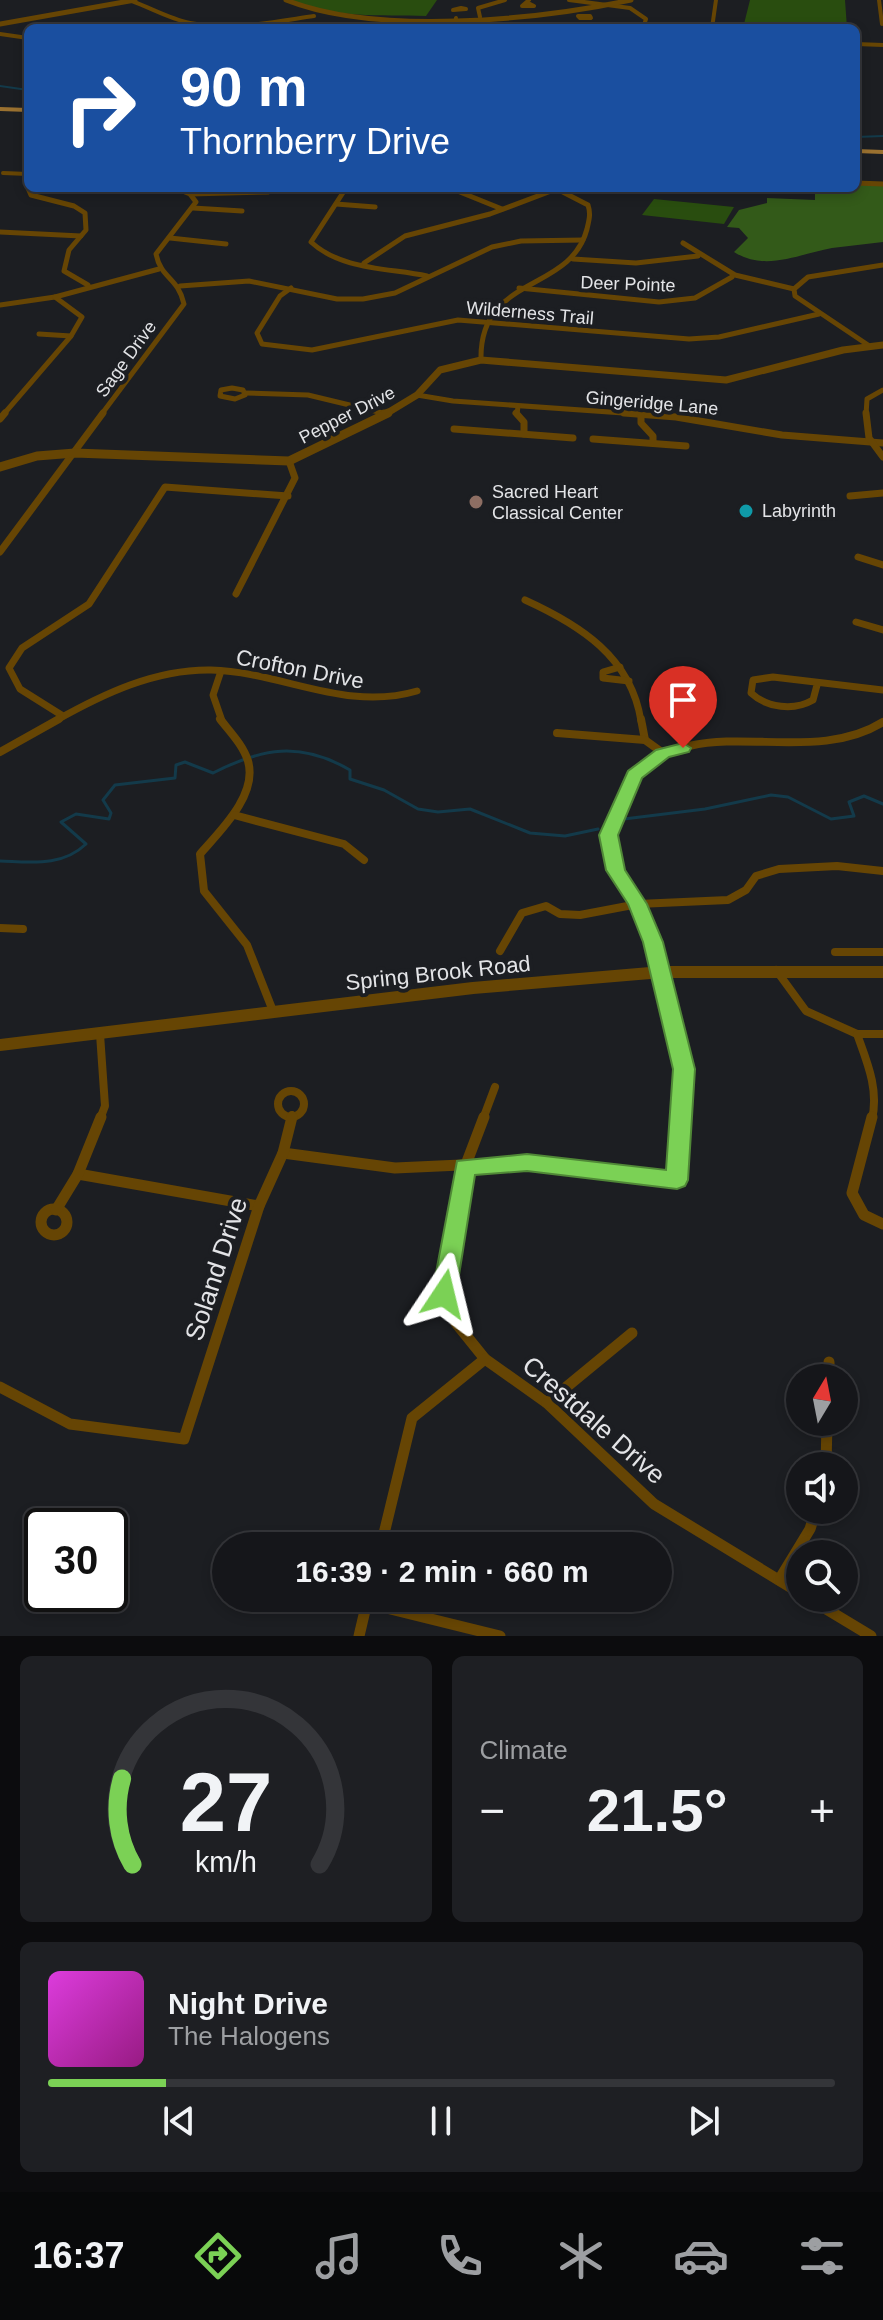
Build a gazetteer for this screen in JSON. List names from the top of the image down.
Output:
{
  "streets": {
    "street": [
      "Deer Pointe",
      "Wilderness Trail",
      "Sage Drive",
      "Gingeridge Lane",
      "Pepper Drive",
      "Crofton Drive",
      "Spring Brook Road",
      "Soland Drive",
      "Crestdale Drive"
    ]
  },
  "crossings": [
    ["Sage Drive", "Pepper Drive"],
    ["Gingeridge Lane", "Pepper Drive"]
  ],
  "places": ["Sacred Heart Classical Center", "Labyrinth"],
  "north": "top",
  "page": {
    "turn": ["90 m", "Thornberry Drive"],
    "limit": "30",
    "trip": "16:39 · 2 min · 660 m",
    "tile": "Climate",
    "heat": ["−", "21.5°", "+"],
    "song": ["Night Drive", "The Halogens"],
    "tabs": "16:37",
    "gauge": ["27", "km/h"]
  }
}
